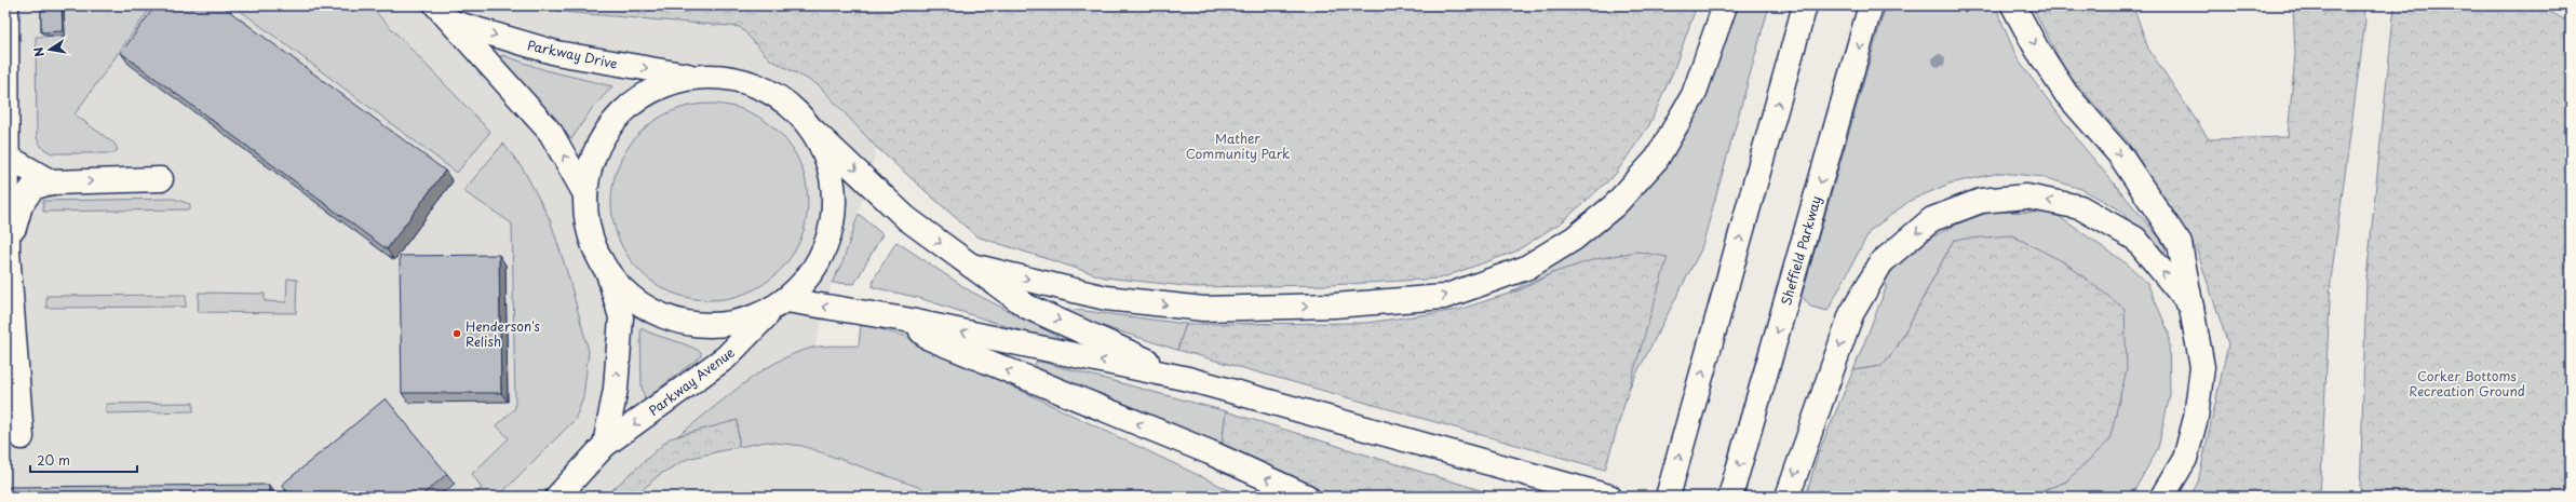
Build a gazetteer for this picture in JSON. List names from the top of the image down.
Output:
{
  "streets": {
    "main road": ["Parkway Drive", "Sheffield Parkway", "Parkway Avenue"]
  },
  "one_way": ["Parkway Avenue"],
  "parks": ["Mather Community Park", "Corker Bottoms Recreation Ground"],
  "places": ["Henderson's Relish"],
  "scale_bar": "20 m",
  "north": "left"
}
